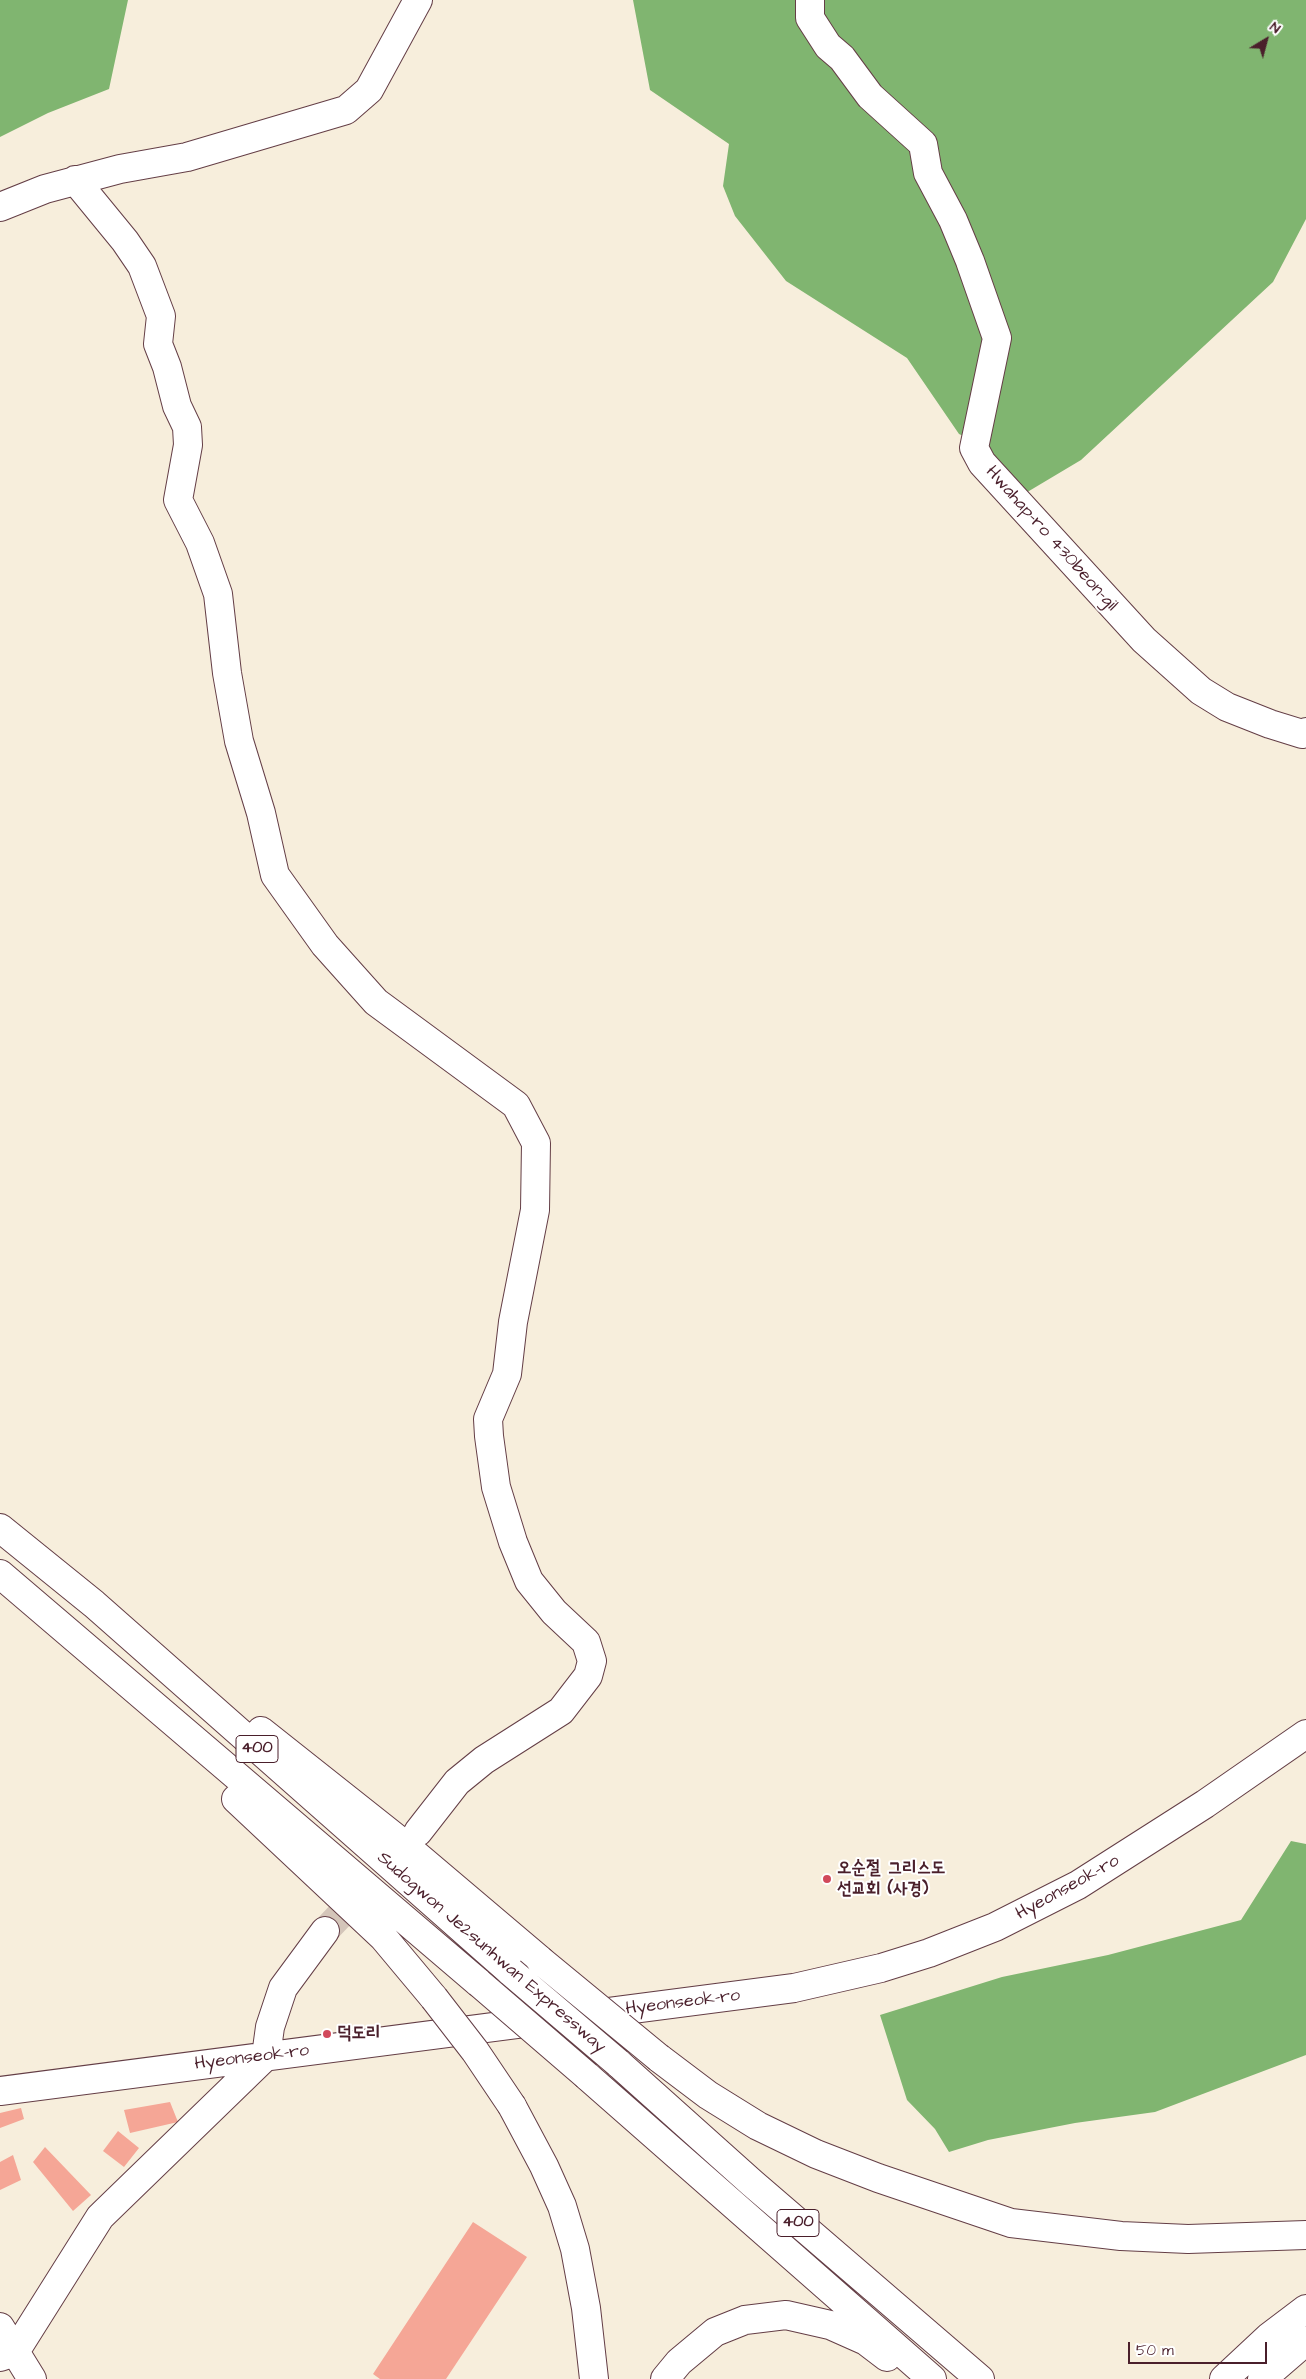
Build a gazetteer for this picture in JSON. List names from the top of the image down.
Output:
{
  "streets": {
    "main road": [
      "Hwahap-ro 430beon-gil",
      "400",
      "Hyeonseok-ro",
      "Sudogwon Je2sunhwan Expressway"
    ]
  },
  "places": ["오순절 그리스도 선교회 (사경)", "덕도리"],
  "scale_bar": "50 m",
  "north": "top right"
}
